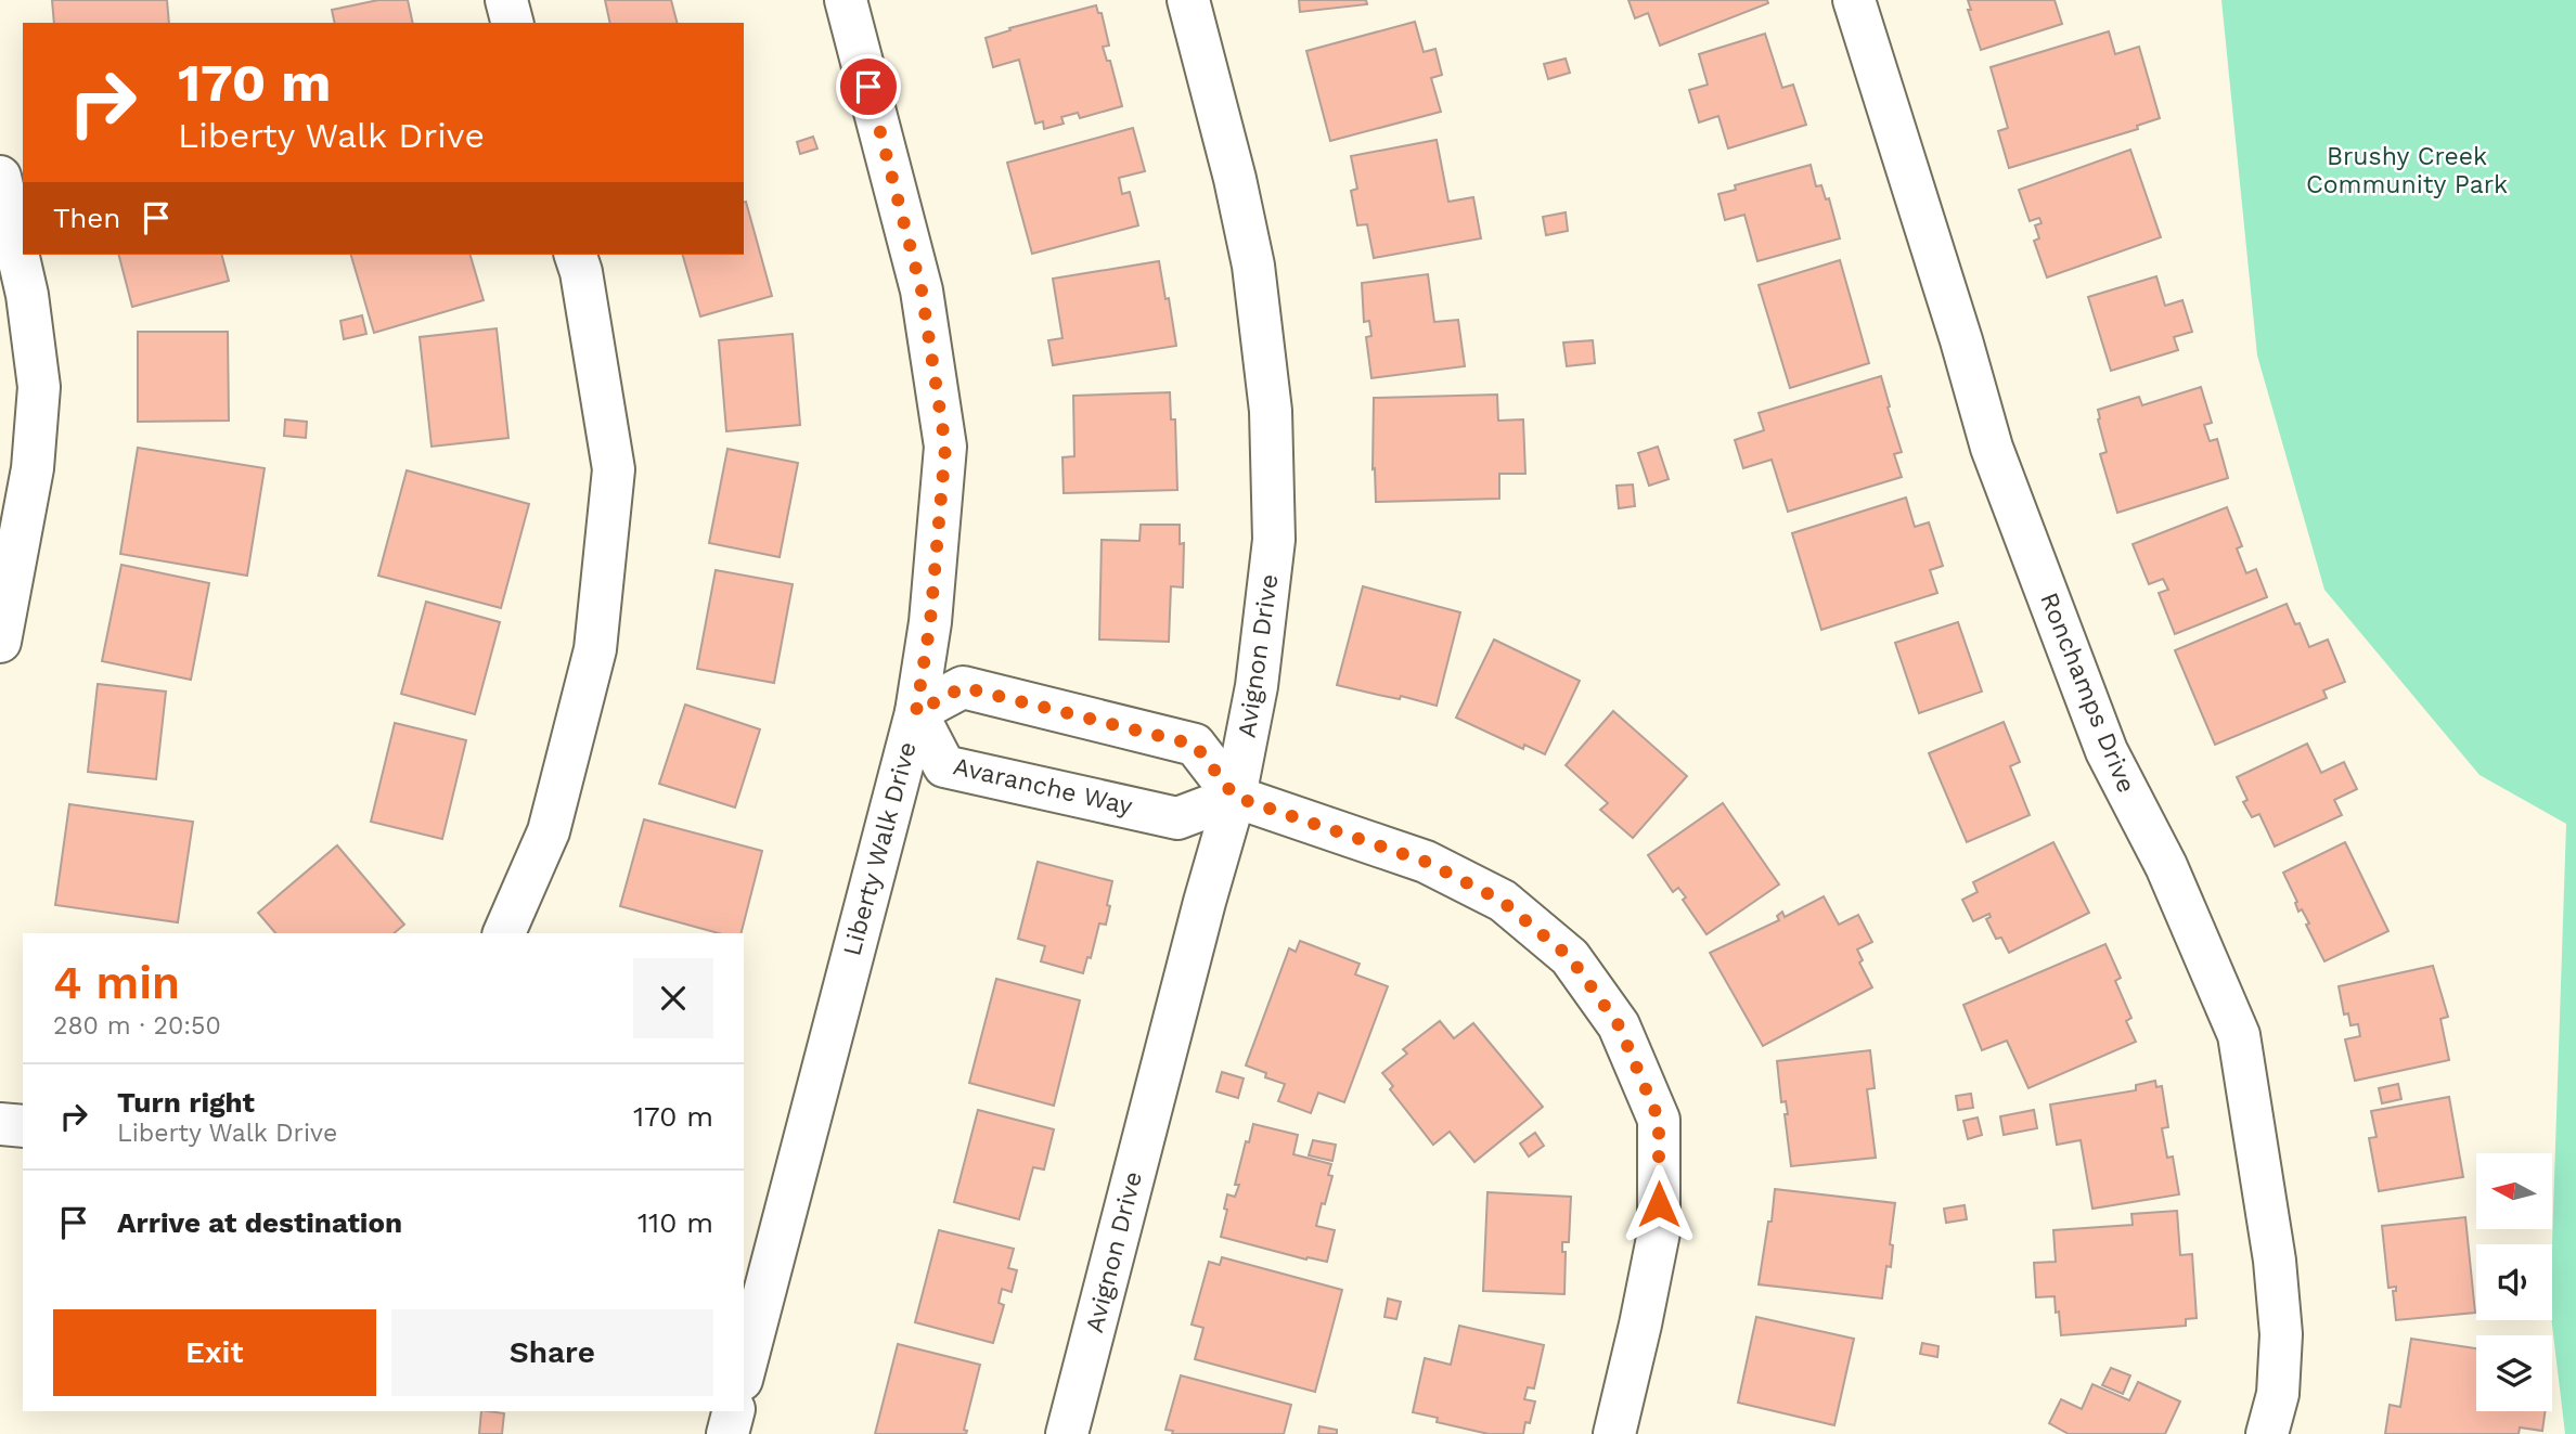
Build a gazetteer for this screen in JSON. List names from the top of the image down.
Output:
{
  "streets": {
    "street": [
      "Avignon Drive",
      "Ronchamps Drive",
      "Avaranche Way",
      "Liberty Walk Drive"
    ]
  },
  "crossings": [
    ["Avignon Drive", "Avaranche Way"],
    ["Avaranche Way", "Liberty Walk Drive"]
  ],
  "parks": ["Brushy Creek Community Park"],
  "north": "left",
  "page": {
    "turn": ["170 m", "Liberty Walk Drive"],
    "then": "Then",
    "heading": ["4 min", "280 m · 20:50"],
    "list": [
      {
        "name": "Turn right",
        "note": "Liberty Walk Drive",
        "value": "170 m"
      },
      {
        "name": "Arrive at destination",
        "value": "110 m"
      }
    ],
    "buttons": ["Exit", "Share"]
  }
}
